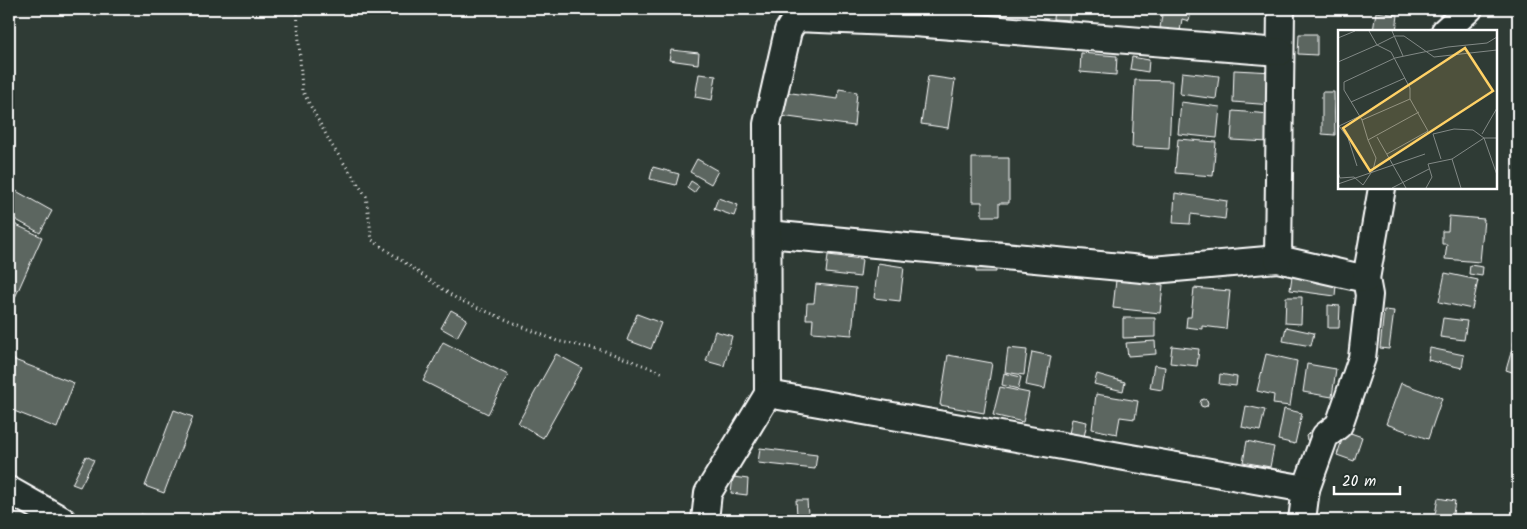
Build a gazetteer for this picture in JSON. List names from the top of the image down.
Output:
{
  "scale_bar": "20 m"
}
